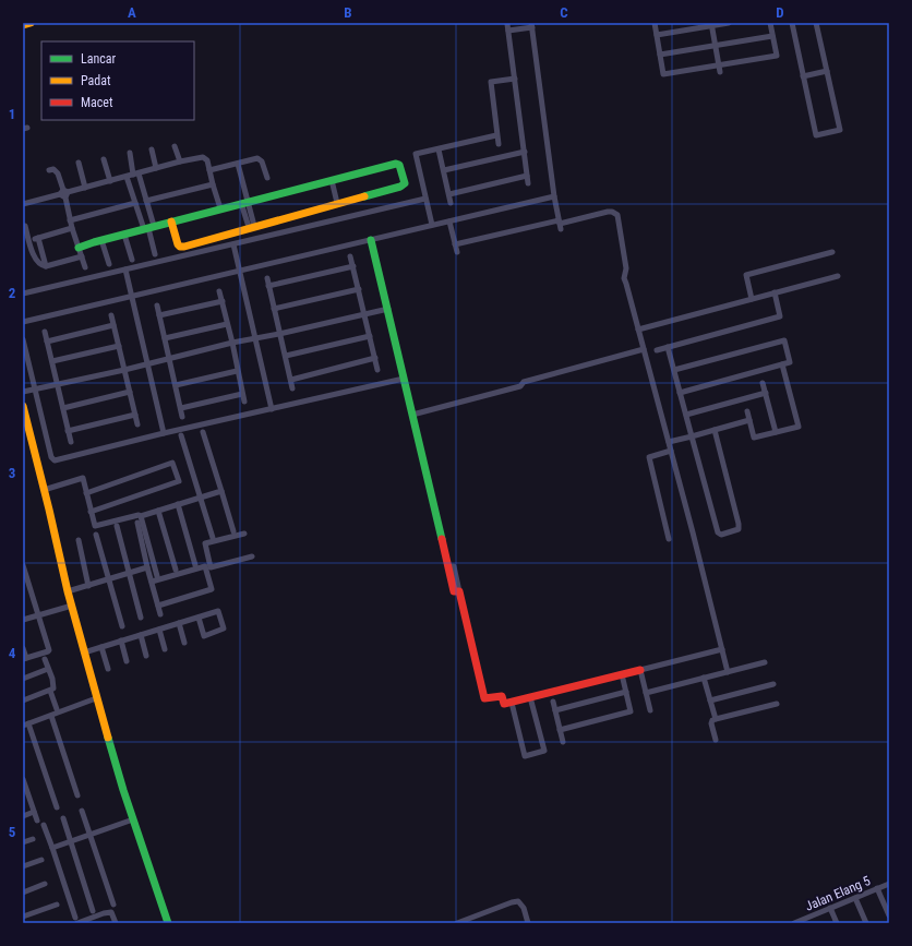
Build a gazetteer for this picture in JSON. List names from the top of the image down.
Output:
{
  "streets": {
    "street": ["Jalan Elang 5"]
  },
  "legend": ["Lancar", "Padat", "Macet"],
  "grid": {
    "columns": [
      "A",
      "B",
      "C",
      "D"
    ],
    "rows": [
      "1",
      "2",
      "3",
      "4",
      "5"
    ]
  }
}
